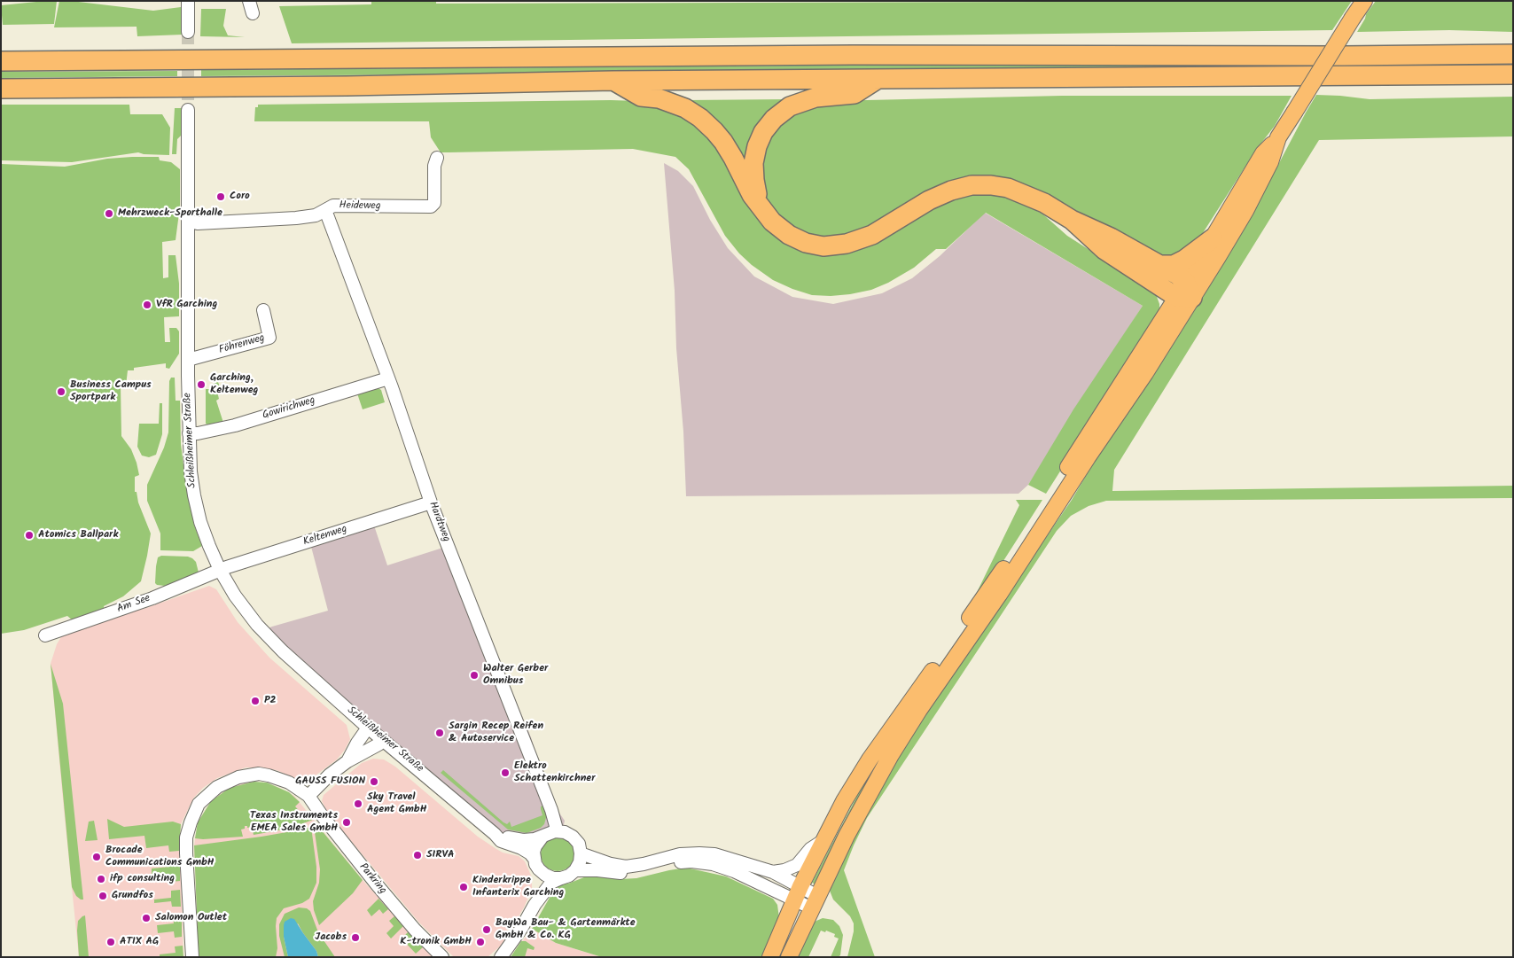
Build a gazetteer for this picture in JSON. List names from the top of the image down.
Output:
{
  "streets": {
    "street": [
      "Heideweg",
      "Föhrenweg",
      "Gowirichweg",
      "Schleißheimer Straße",
      "Hardtweg",
      "Keltenweg",
      "Am See",
      "Parkring"
    ]
  },
  "crossings": [
    ["Heideweg", "Schleißheimer Straße"],
    ["Heideweg", "Hardtweg"],
    ["Föhrenweg", "Schleißheimer Straße"],
    ["Gowirichweg", "Schleißheimer Straße"],
    ["Gowirichweg", "Hardtweg"],
    ["Schleißheimer Straße", "Hardtweg"],
    ["Schleißheimer Straße", "Keltenweg"],
    ["Schleißheimer Straße", "Am See"],
    ["Hardtweg", "Keltenweg"],
    ["Keltenweg", "Am See"]
  ],
  "places": [
    "Coro",
    "Mehrzweck-Sporthalle",
    "VfR Garching",
    "Garching, Keltenweg",
    "Business Campus Sportpark",
    "Atomics Ballpark",
    "Walter Gerber Omnibus",
    "P2",
    "Sargin Recep Reifen & Autoservice",
    "Elektro Schattenkirchner",
    "GAUSS FUSION",
    "Sky Travel Agent GmbH",
    "Texas Instruments EMEA Sales GmbH",
    "SIRVA",
    "Brocade Communications GmbH",
    "ifp consulting",
    "Kinderkrippe Infanterix Garching",
    "Grundfos",
    "Salomon Outlet",
    "BayWa Bau- & Gartenmärkte GmbH & Co. KG",
    "Jacobs",
    "ATIX AG",
    "K-tronik GmbH"
  ]
}
